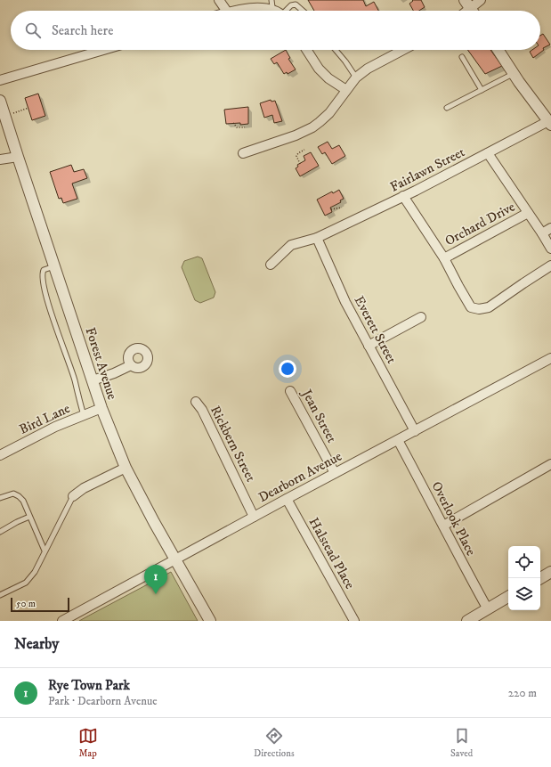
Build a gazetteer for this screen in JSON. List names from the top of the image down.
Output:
{
  "streets": {
    "street": [
      "Fairlawn Street",
      "Orchard Drive",
      "Everett Street",
      "Forest Avenue",
      "Jean Street",
      "Bird Lane",
      "Rickbern Street",
      "Dearborn Avenue",
      "Overlook Place",
      "Halstead Place"
    ]
  },
  "crossings": [
    ["Fairlawn Street", "Orchard Drive"],
    ["Fairlawn Street", "Everett Street"],
    ["Everett Street", "Dearborn Avenue"],
    ["Forest Avenue", "Bird Lane"],
    ["Forest Avenue", "Dearborn Avenue"],
    ["Jean Street", "Dearborn Avenue"],
    ["Rickbern Street", "Dearborn Avenue"],
    ["Dearborn Avenue", "Overlook Place"],
    ["Dearborn Avenue", "Halstead Place"]
  ],
  "scale_bar": "50 m",
  "page": {
    "search": "Search here",
    "pins": "1",
    "scale": "50 m",
    "heading": "Nearby",
    "list": [
      {
        "mark": "1",
        "name": "Rye Town Park",
        "note": "Park · Dearborn Avenue",
        "value": "220 m"
      }
    ],
    "nav": ["Map", "Directions", "Saved"]
  }
}
